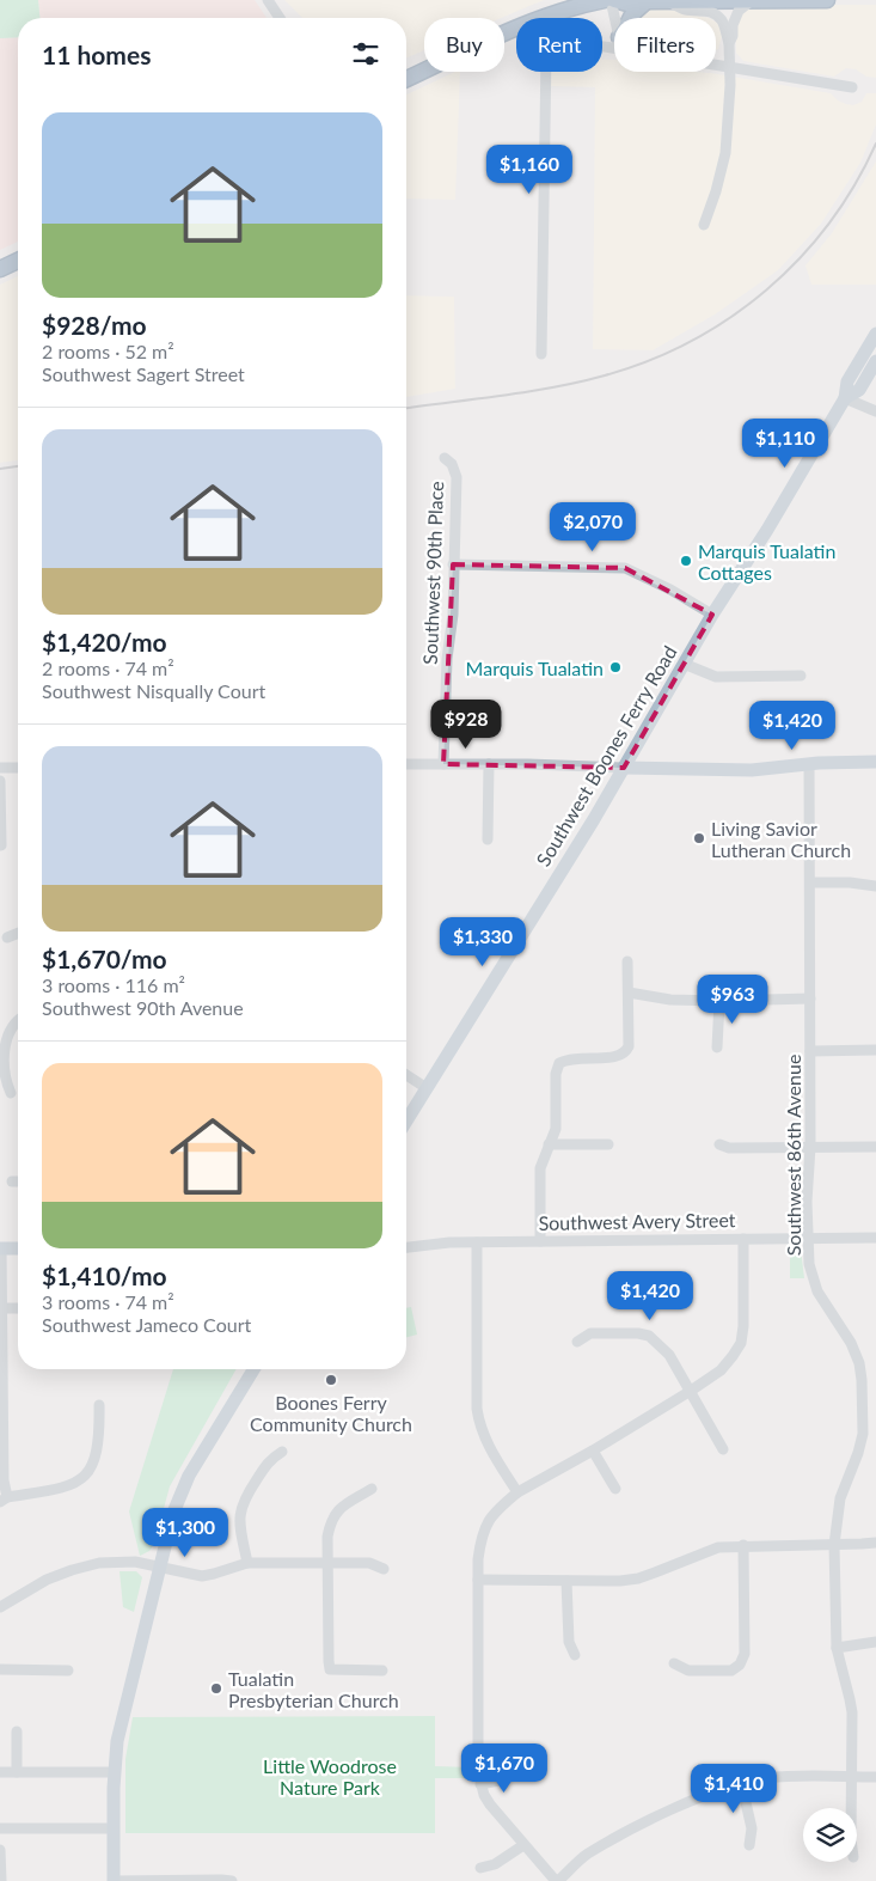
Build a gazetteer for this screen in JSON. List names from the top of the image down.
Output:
{
  "streets": {
    "main road": ["Southwest Boones Ferry Road"],
    "street": ["Southwest 90th Place", "Southwest 86th Avenue", "Southwest Avery Street"]
  },
  "crossings": [
    ["Southwest 86th Avenue", "Southwest Avery Street"]
  ],
  "parks": ["Little Woodrose Nature Park"],
  "places": [
    "Marquis Tualatin Cottages",
    "Marquis Tualatin",
    "Living Savior Lutheran Church",
    "Boones Ferry Community Church",
    "Tualatin Presbyterian Church"
  ],
  "page": {
    "chip": ["Buy", "Rent", "Filters"],
    "heading": "11 homes",
    "list": [
      {
        "name": "$928/mo",
        "note": "2 rooms · 52 m² · Southwest Sagert Street"
      },
      {
        "name": "$1,420/mo",
        "note": "2 rooms · 74 m² · Southwest Nisqually Court"
      },
      {
        "name": "$1,670/mo",
        "note": "3 rooms · 116 m² · Southwest 90th Avenue"
      },
      {
        "name": "$1,410/mo",
        "note": "3 rooms · 74 m² · Southwest Jameco Court"
      }
    ],
    "price": [
      "$1,160",
      "$1,110",
      "$2,070",
      "$928",
      "$1,420",
      "$1,330",
      "$963",
      "$1,420",
      "$1,300",
      "$1,670",
      "$1,410"
    ]
  }
}
